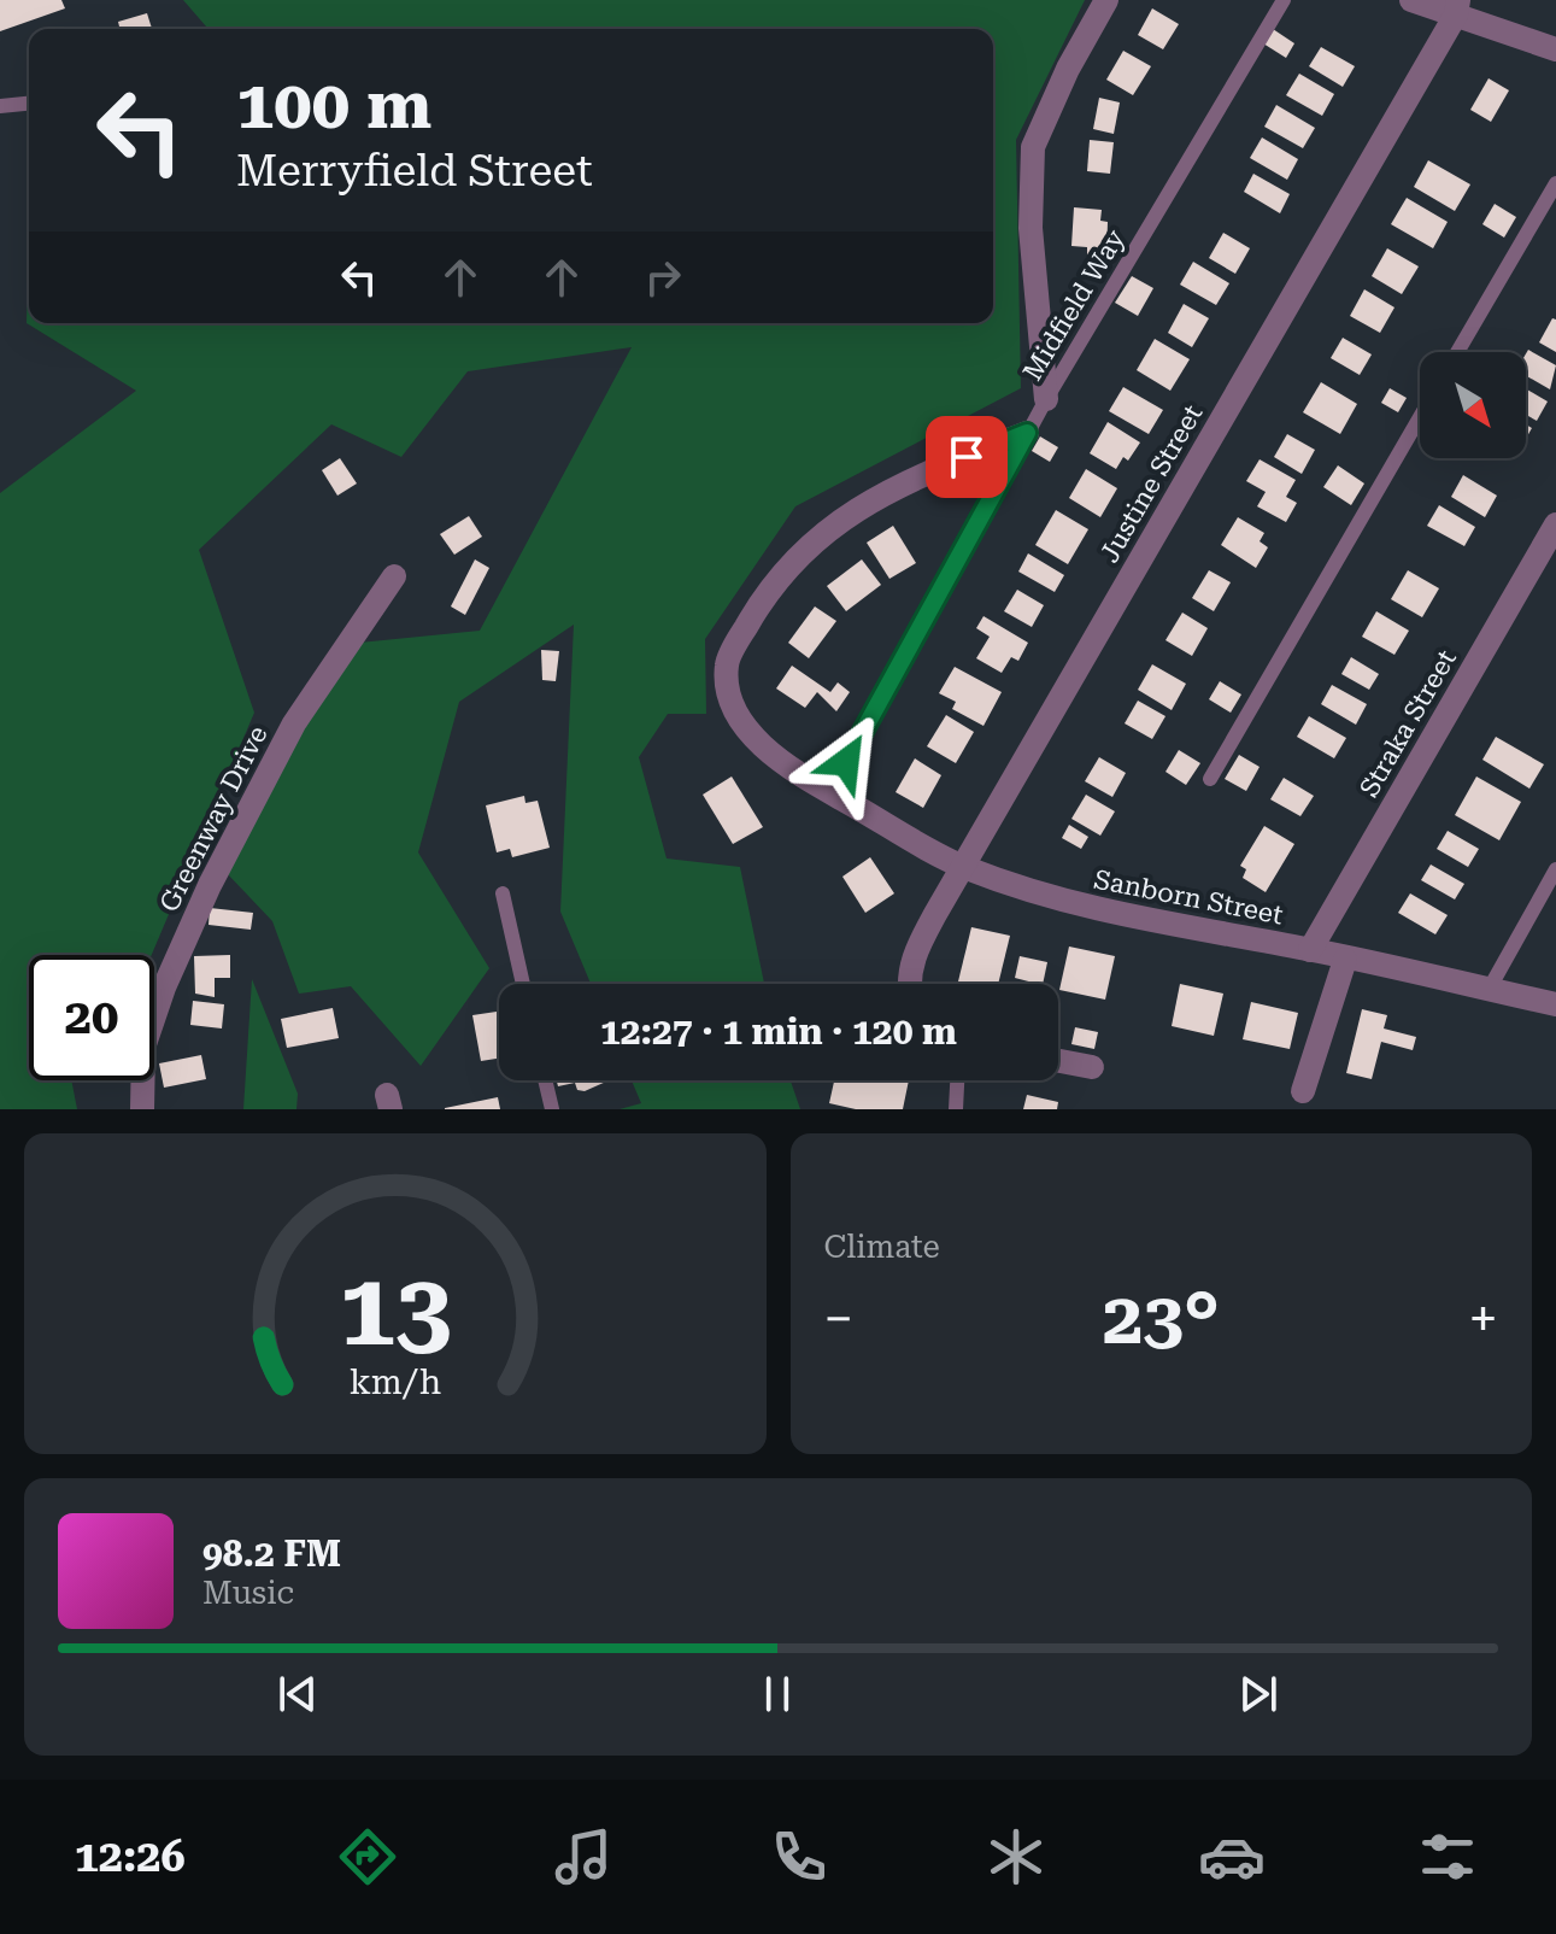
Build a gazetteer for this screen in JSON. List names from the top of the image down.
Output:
{
  "streets": {
    "street": [
      "Justine Street",
      "Straka Street",
      "Greenway Drive",
      "Sanborn Street"
    ],
    "lane": ["Midfield Way"]
  },
  "crossings": [
    ["Midfield Way", "Sanborn Street"],
    ["Justine Street", "Sanborn Street"],
    ["Straka Street", "Sanborn Street"]
  ],
  "north": "bottom right",
  "page": {
    "turn": ["100 m", "Merryfield Street"],
    "limit": "20",
    "trip": "12:27 · 1 min · 120 m",
    "tile": "Climate",
    "heat": ["−", "23°", "+"],
    "song": ["98.2 FM", "Music"],
    "tabs": "12:26",
    "gauge": ["13", "km/h"]
  }
}
